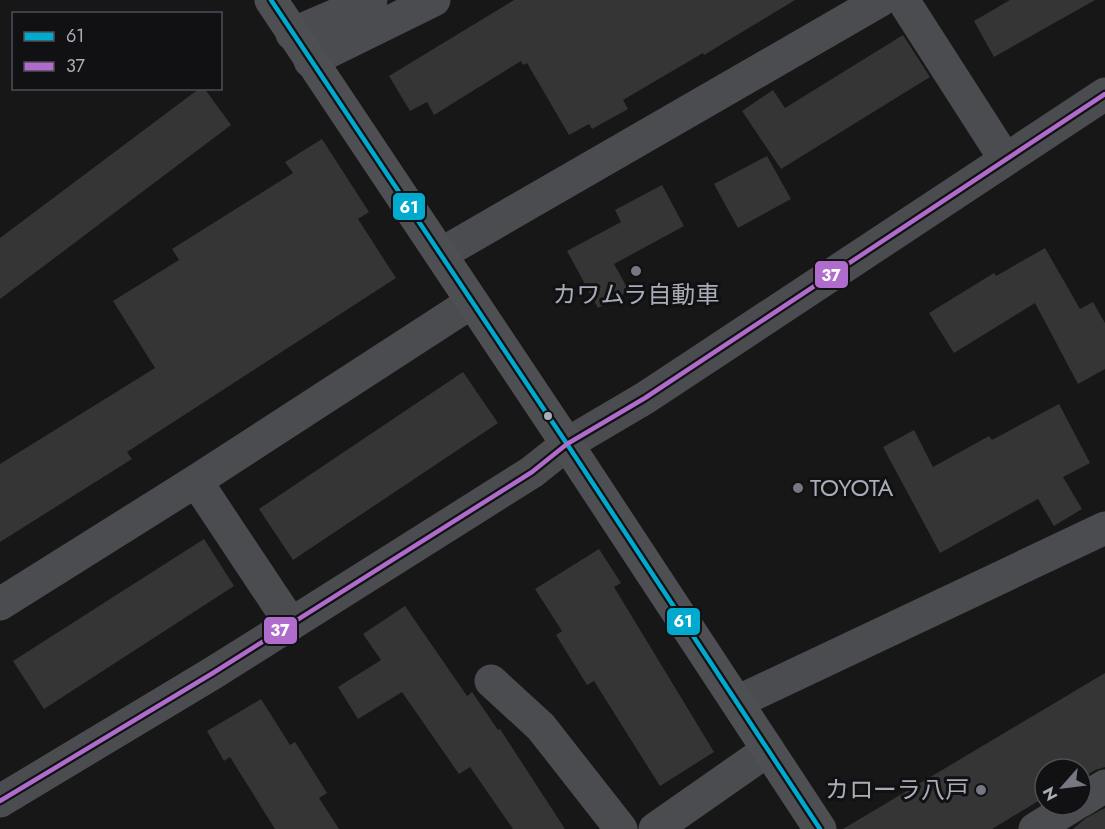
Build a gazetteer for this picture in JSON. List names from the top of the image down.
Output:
{
  "places": ["カワムラ自動車", "TOYOTA", "カローラ八戸"],
  "lines": ["transit line 61", "transit line 37"],
  "legend": ["61", "37"],
  "north": "bottom left"
}
